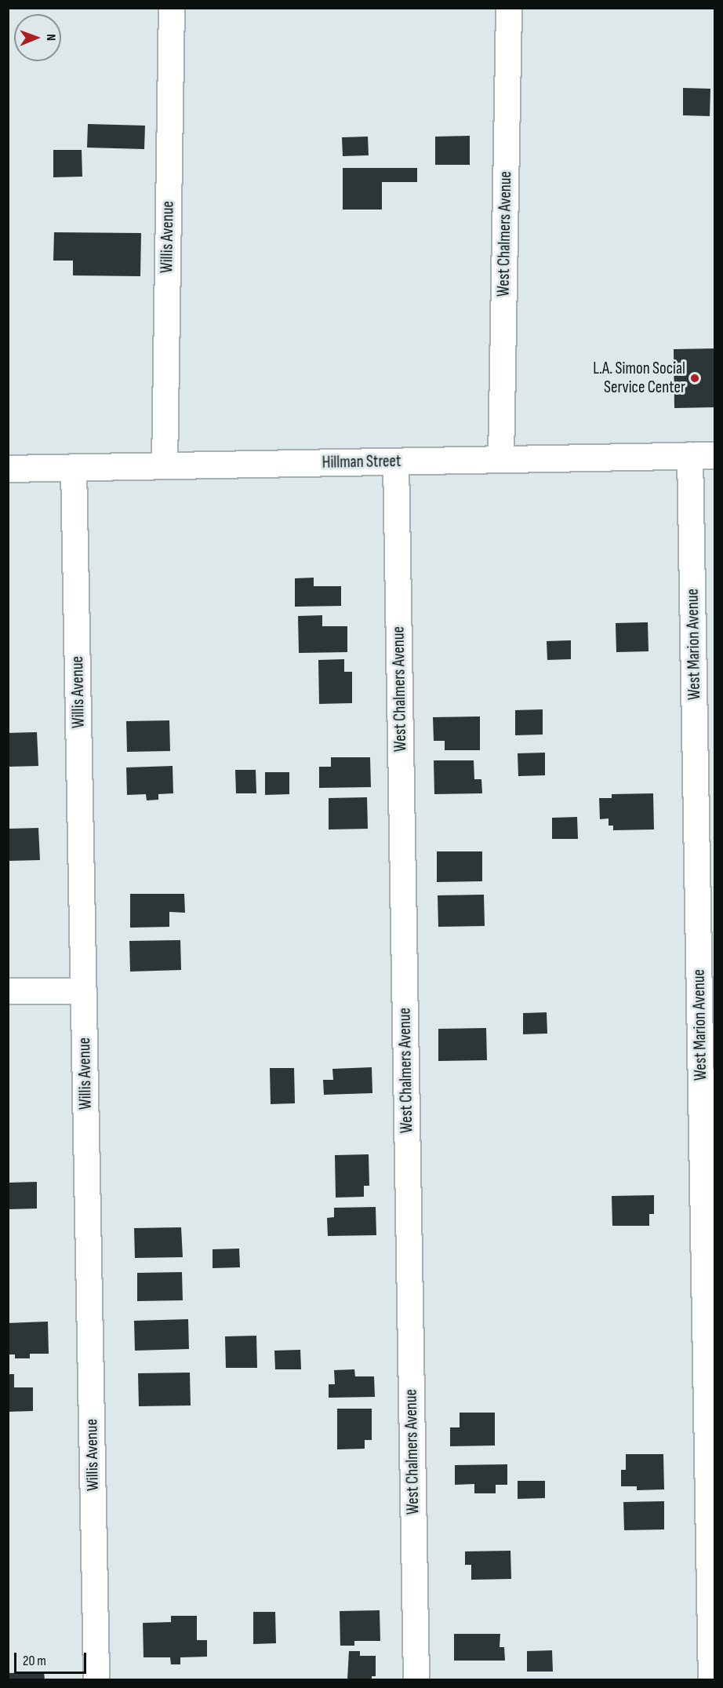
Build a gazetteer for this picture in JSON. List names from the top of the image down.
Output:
{
  "streets": {
    "street": [
      "West Chalmers Avenue",
      "Willis Avenue",
      "Hillman Street",
      "West Marion Avenue"
    ]
  },
  "crossings": [
    ["West Chalmers Avenue", "Hillman Street"],
    ["Willis Avenue", "Hillman Street"],
    ["Hillman Street", "West Marion Avenue"]
  ],
  "places": ["L.A. Simon Social Service Center"],
  "scale_bar": "20 m",
  "north": "right"
}
